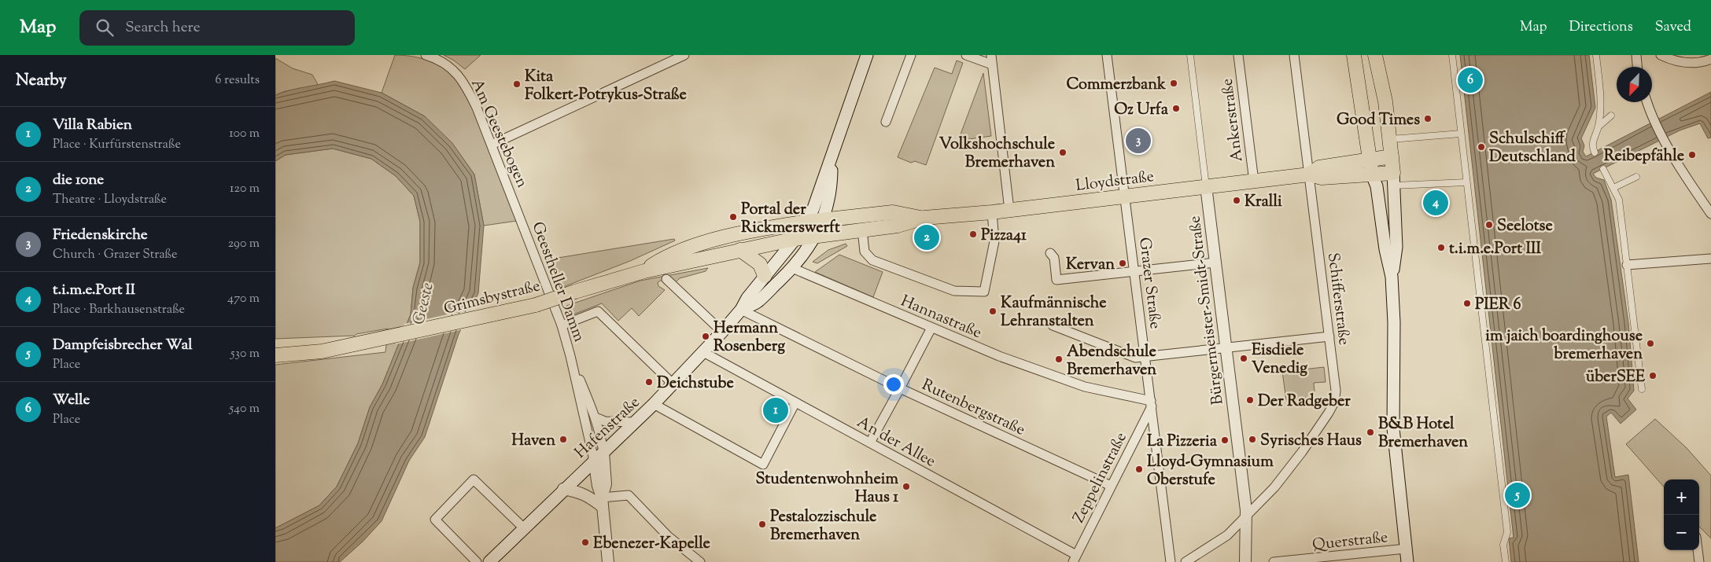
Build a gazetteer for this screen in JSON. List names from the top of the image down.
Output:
{
  "streets": {
    "main road": ["Lloydstraße", "Grimsbystraße", "Hafenstraße"],
    "street": [
      "Ankerstraße",
      "Am Geestebogen",
      "Geestheller Damm",
      "Grazer Straße",
      "Schifferstraße",
      "Bürgermeister-Smidt-Straße",
      "Hannastraße",
      "Rutenbergstraße",
      "An der Allee",
      "Zeppelinstraße",
      "Querstraße"
    ]
  },
  "crossings": [
    ["Ankerstraße", "Lloydstraße"],
    ["Am Geestebogen", "Geestheller Damm"],
    ["Lloydstraße", "Grazer Straße"],
    ["Lloydstraße", "Grimsbystraße"],
    ["Lloydstraße", "Schifferstraße"],
    ["Lloydstraße", "Bürgermeister-Smidt-Straße"],
    ["Lloydstraße", "Hafenstraße"],
    ["Geestheller Damm", "Hafenstraße"],
    ["Grazer Straße", "Hannastraße"],
    ["Grazer Straße", "Zeppelinstraße"],
    ["Grimsbystraße", "Hafenstraße"],
    ["Schifferstraße", "Bürgermeister-Smidt-Straße"],
    ["Hannastraße", "Hafenstraße"],
    ["Hannastraße", "Zeppelinstraße"],
    ["Rutenbergstraße", "Hafenstraße"],
    ["Rutenbergstraße", "Zeppelinstraße"],
    ["Hafenstraße", "An der Allee"],
    ["An der Allee", "Zeppelinstraße"]
  ],
  "water": ["Geeste"],
  "places": [
    "Commerzbank",
    "Kita Folkert-Potrykus-Straße",
    "Oz Urfa",
    "Good Times",
    "Schulschiff Deutschland",
    "Volkshochschule Bremerhaven",
    "Reibepfähle",
    "Kralli",
    "Portal der Rickmerswerft",
    "Seelotse",
    "Pizza41",
    "t.i.m.e.Port III",
    "Kervan",
    "PIER 6",
    "Kaufmännische Lehranstalten",
    "Hermann Rosenberg",
    "im jaich boardinghouse bremerhaven",
    "Eisdiele Venedig",
    "Abendschule Bremerhaven",
    "überSEE",
    "Deichstube",
    "Der Radgeber",
    "B&B Hotel Bremerhaven",
    "Haven",
    "Syrisches Haus",
    "La Pizzeria",
    "Lloyd-Gymnasium Oberstufe",
    "Studentenwohnheim Haus 1",
    "Pestalozzischule Bremerhaven",
    "Ebenezer-Kapelle"
  ],
  "north": "bottom left",
  "page": {
    "header": "Map",
    "search": "Search here",
    "nav": ["Map", "Directions", "Saved"],
    "heading": ["Nearby", "6 results"],
    "pins": [
      "6",
      "3",
      "4",
      "2",
      "1",
      "5"
    ],
    "list": [
      {
        "mark": "1",
        "name": "Villa Rabien",
        "note": "Place · Kurfürstenstraße",
        "value": "100 m"
      },
      {
        "mark": "2",
        "name": "die 10ne",
        "note": "Theatre · Lloydstraße",
        "value": "120 m"
      },
      {
        "mark": "3",
        "name": "Friedenskirche",
        "note": "Church · Grazer Straße",
        "value": "290 m"
      },
      {
        "mark": "4",
        "name": "t.i.m.e.Port II",
        "note": "Place · Barkhausenstraße",
        "value": "470 m"
      },
      {
        "mark": "5",
        "name": "Dampfeisbrecher Wal",
        "note": "Place",
        "value": "530 m"
      },
      {
        "mark": "6",
        "name": "Welle",
        "note": "Place",
        "value": "540 m"
      }
    ],
    "map_buttons": ["+", "−"]
  }
}
